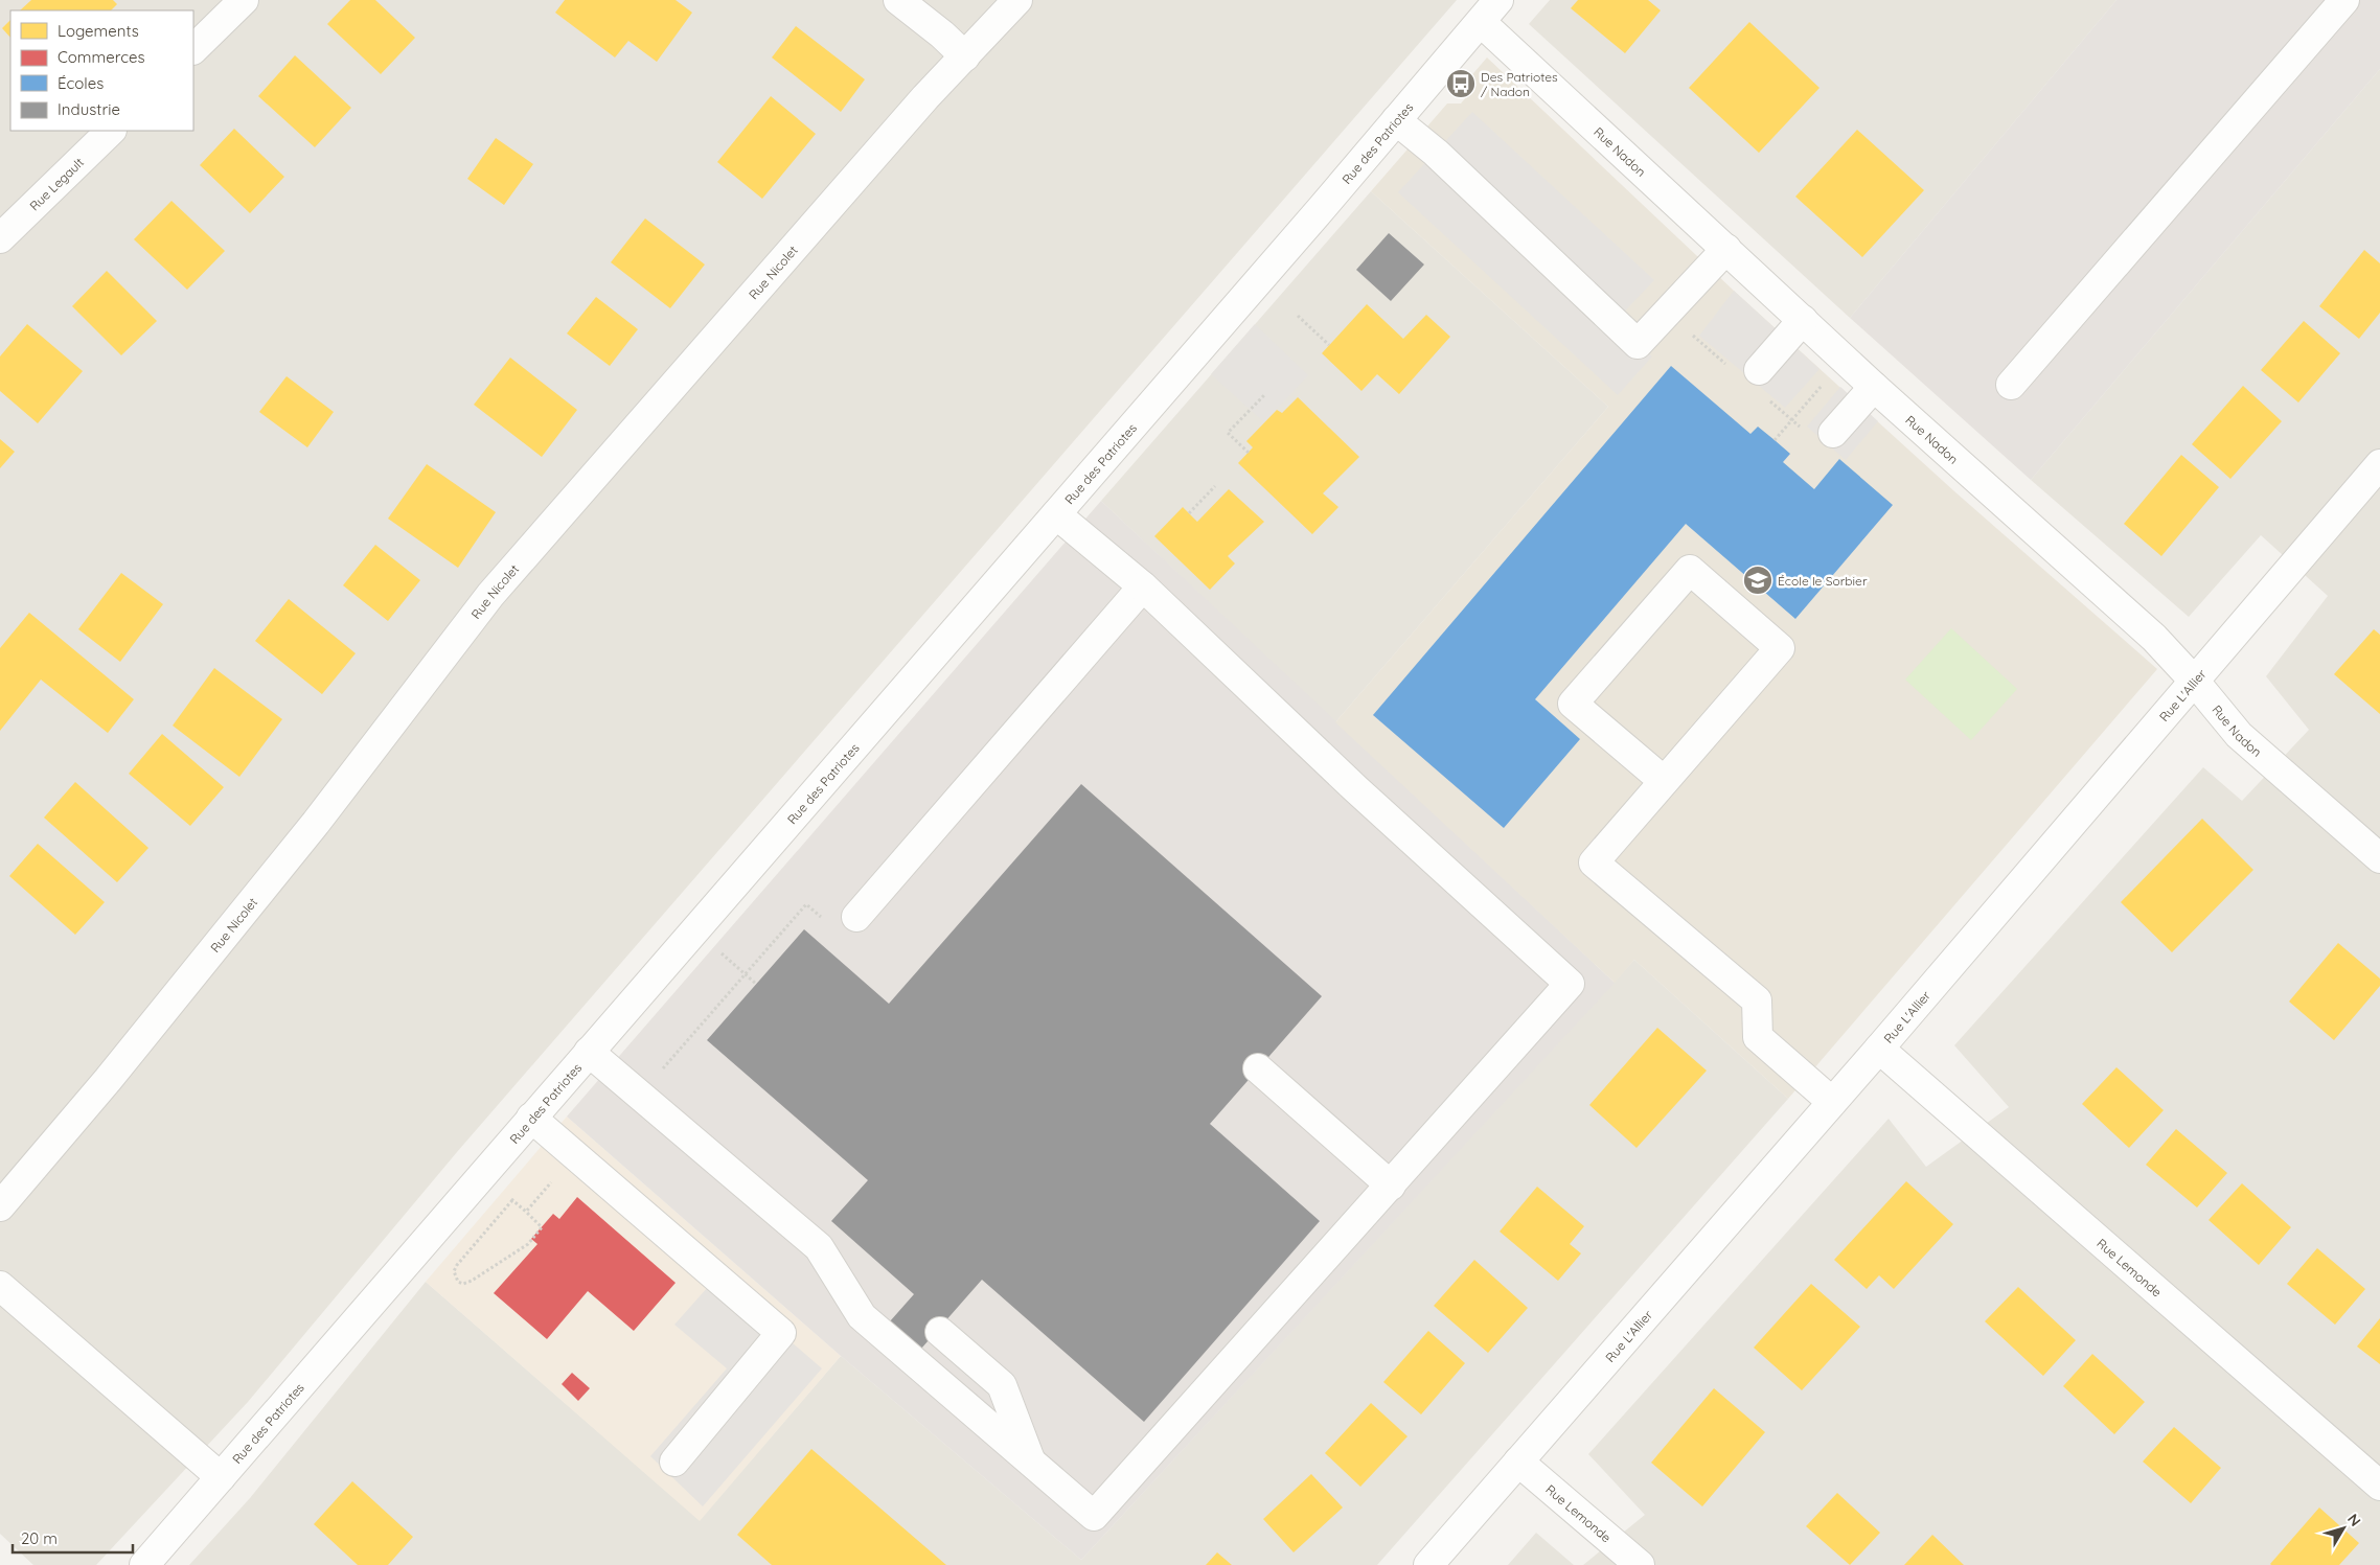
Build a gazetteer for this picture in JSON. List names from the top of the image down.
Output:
{
  "streets": {
    "street": [
      "Rue des Patriotes",
      "Rue Nadon",
      "Rue Legault",
      "Rue Nicolet",
      "Rue L'Allier",
      "Rue Lemonde"
    ]
  },
  "crossings": [
    ["Rue des Patriotes", "Rue Nadon"],
    ["Rue Nadon", "Rue L'Allier"],
    ["Rue L'Allier", "Rue Lemonde"]
  ],
  "places": {
    "bus stop": ["Des Patriotes / Nadon"],
    "school or university": ["École le Sorbier"]
  },
  "legend": [
    "Logements",
    "Commerces",
    "Écoles",
    "Industrie"
  ],
  "scale_bar": "20 m",
  "north": "top right"
}
